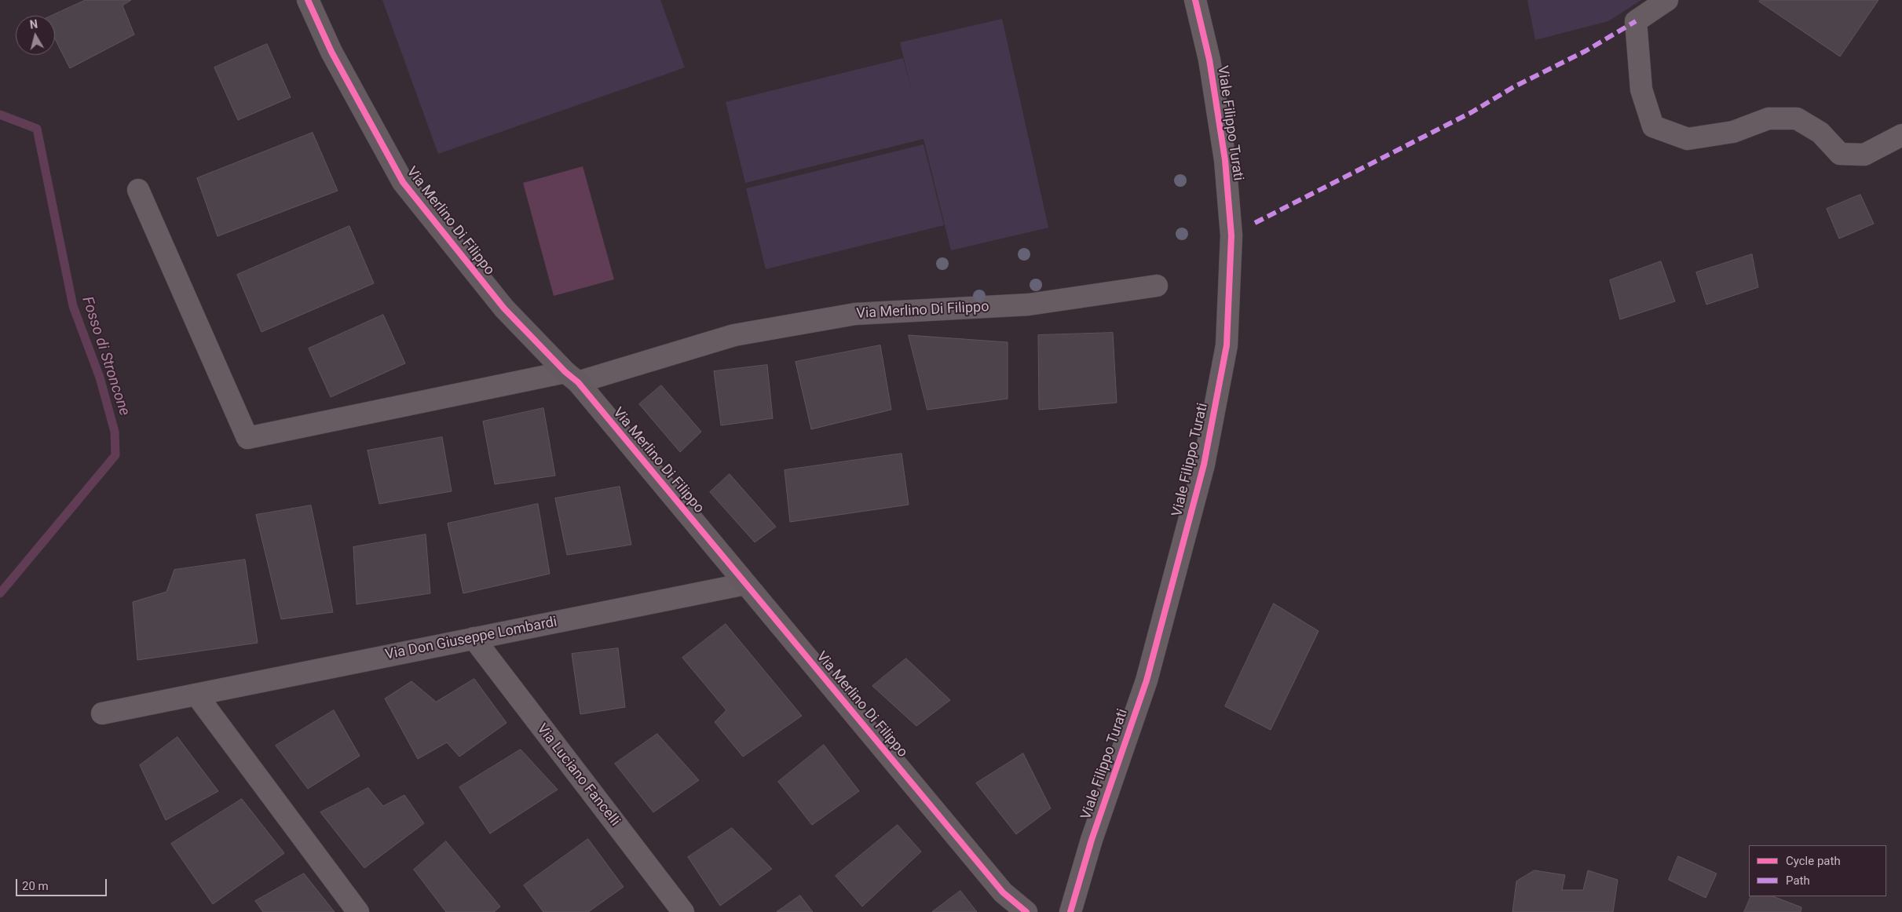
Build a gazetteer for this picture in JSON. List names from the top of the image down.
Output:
{
  "streets": {
    "main road": ["Via Merlino Di Filippo"],
    "street": ["Viale Filippo Turati", "Via Don Giuseppe Lombardi", "Via Luciano Fancelli"]
  },
  "crossings": [
    ["Via Merlino Di Filippo", "Via Don Giuseppe Lombardi"],
    ["Via Don Giuseppe Lombardi", "Via Luciano Fancelli"]
  ],
  "water": ["Fosso di Stroncone"],
  "legend": ["Cycle path", "Path"],
  "scale_bar": "20 m",
  "north": "top"
}
